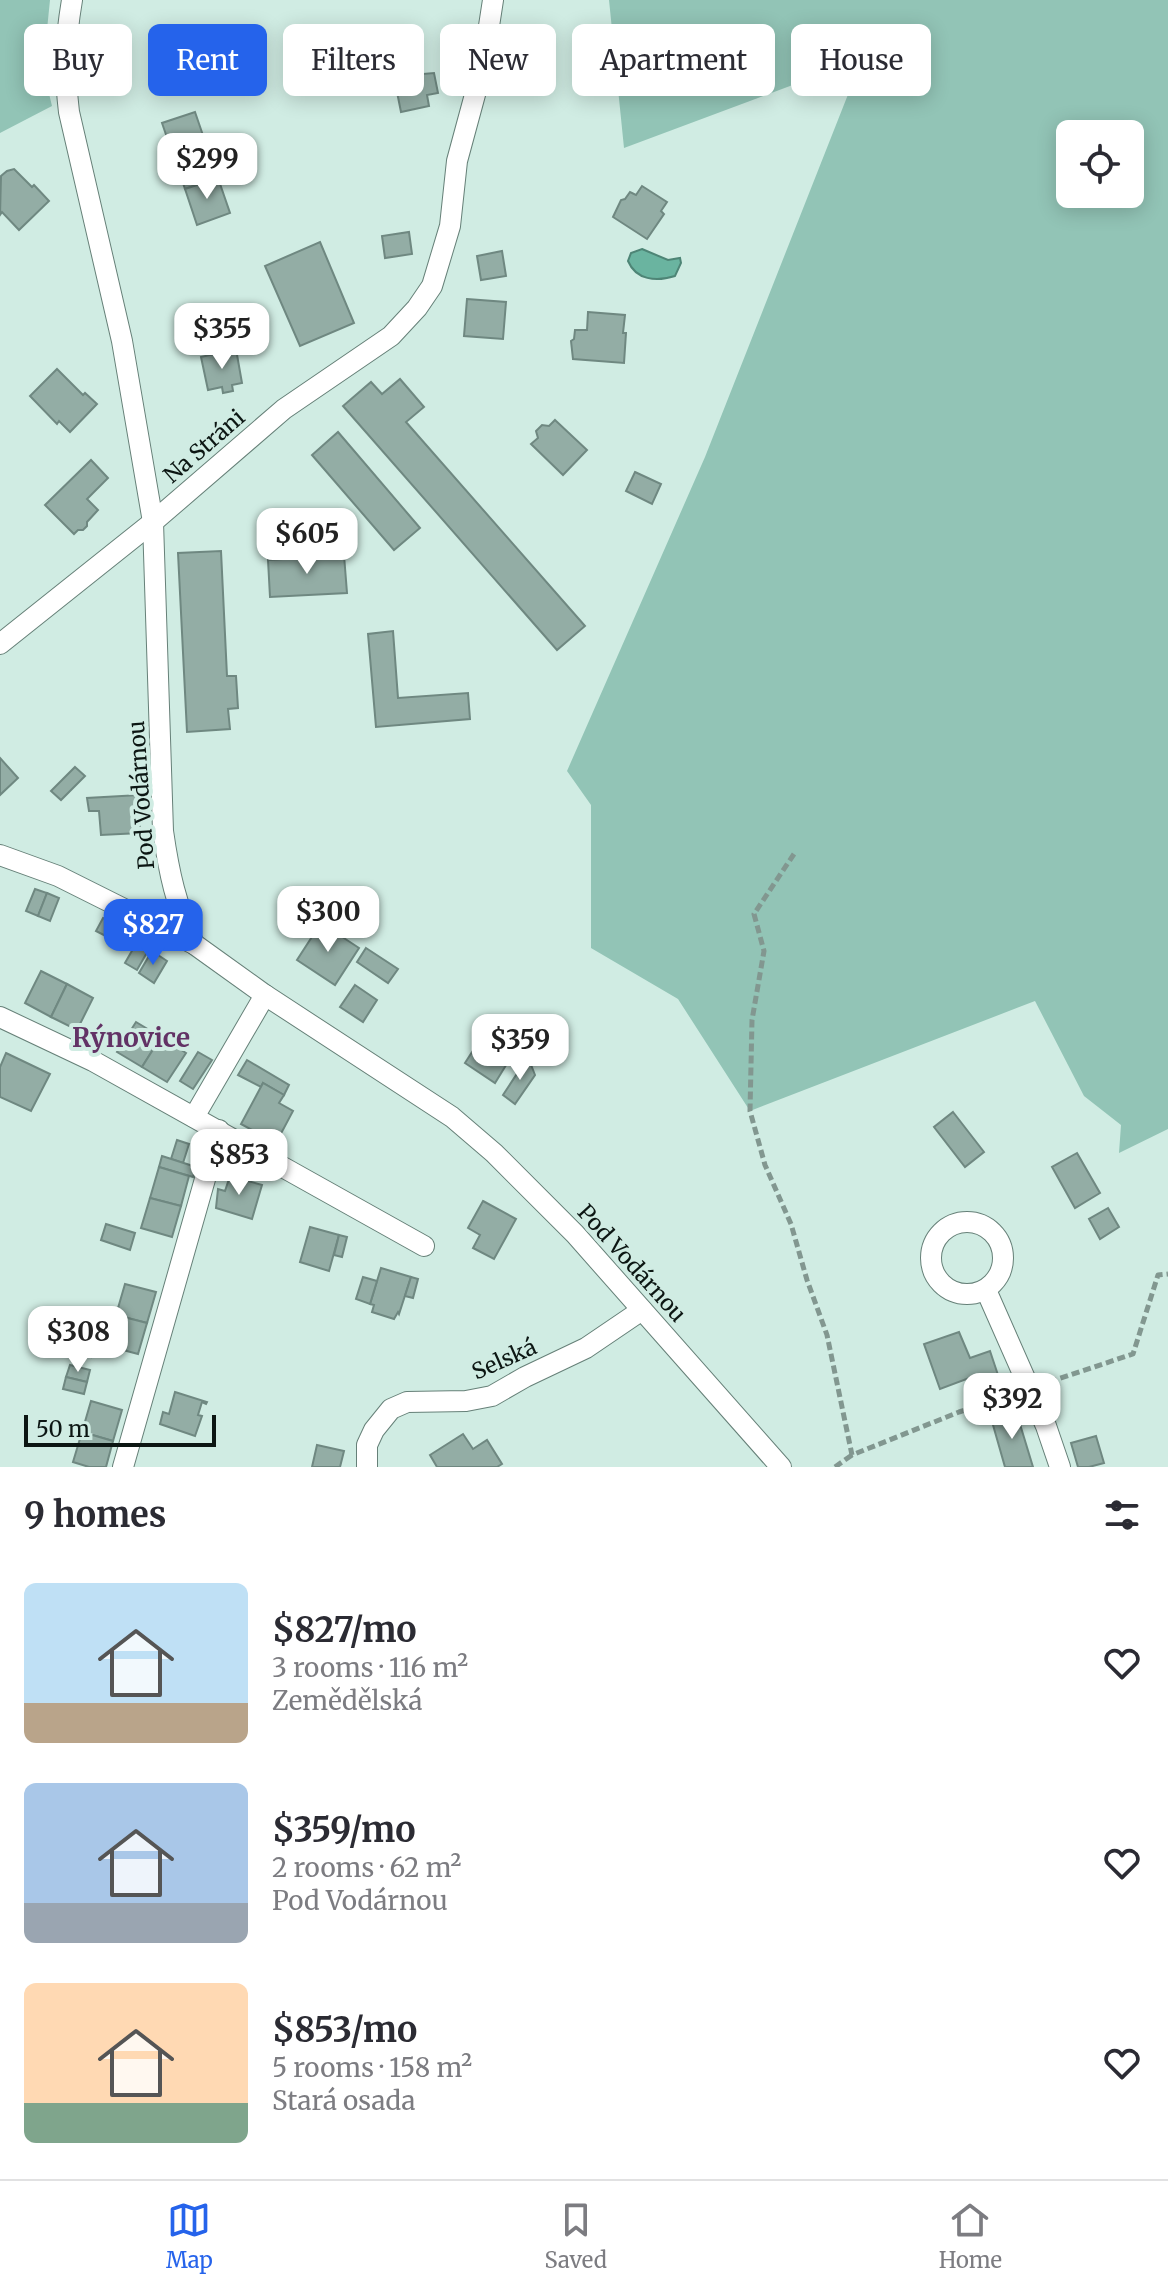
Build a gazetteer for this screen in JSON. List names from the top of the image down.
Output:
{
  "streets": {
    "street": ["Na Stráni", "Pod Vodárnou", "Selská"]
  },
  "crossings": [
    ["Na Stráni", "Pod Vodárnou"],
    ["Pod Vodárnou", "Selská"]
  ],
  "districts": ["Rýnovice"],
  "scale_bar": "50 m",
  "page": {
    "chip": [
      "Buy",
      "Rent",
      "Filters",
      "New",
      "Apartment",
      "House"
    ],
    "price": [
      "$299",
      "$355",
      "$605",
      "$300",
      "$827",
      "$359",
      "$853",
      "$308",
      "$392"
    ],
    "scale": "50 m",
    "heading": "9 homes",
    "list": [
      {
        "name": "$827/mo",
        "note": "3 rooms · 116 m² · Zemědělská"
      },
      {
        "name": "$359/mo",
        "note": "2 rooms · 62 m² · Pod Vodárnou"
      },
      {
        "name": "$853/mo",
        "note": "5 rooms · 158 m² · Stará osada"
      }
    ],
    "tabs": ["Map", "Saved", "Home"]
  }
}
